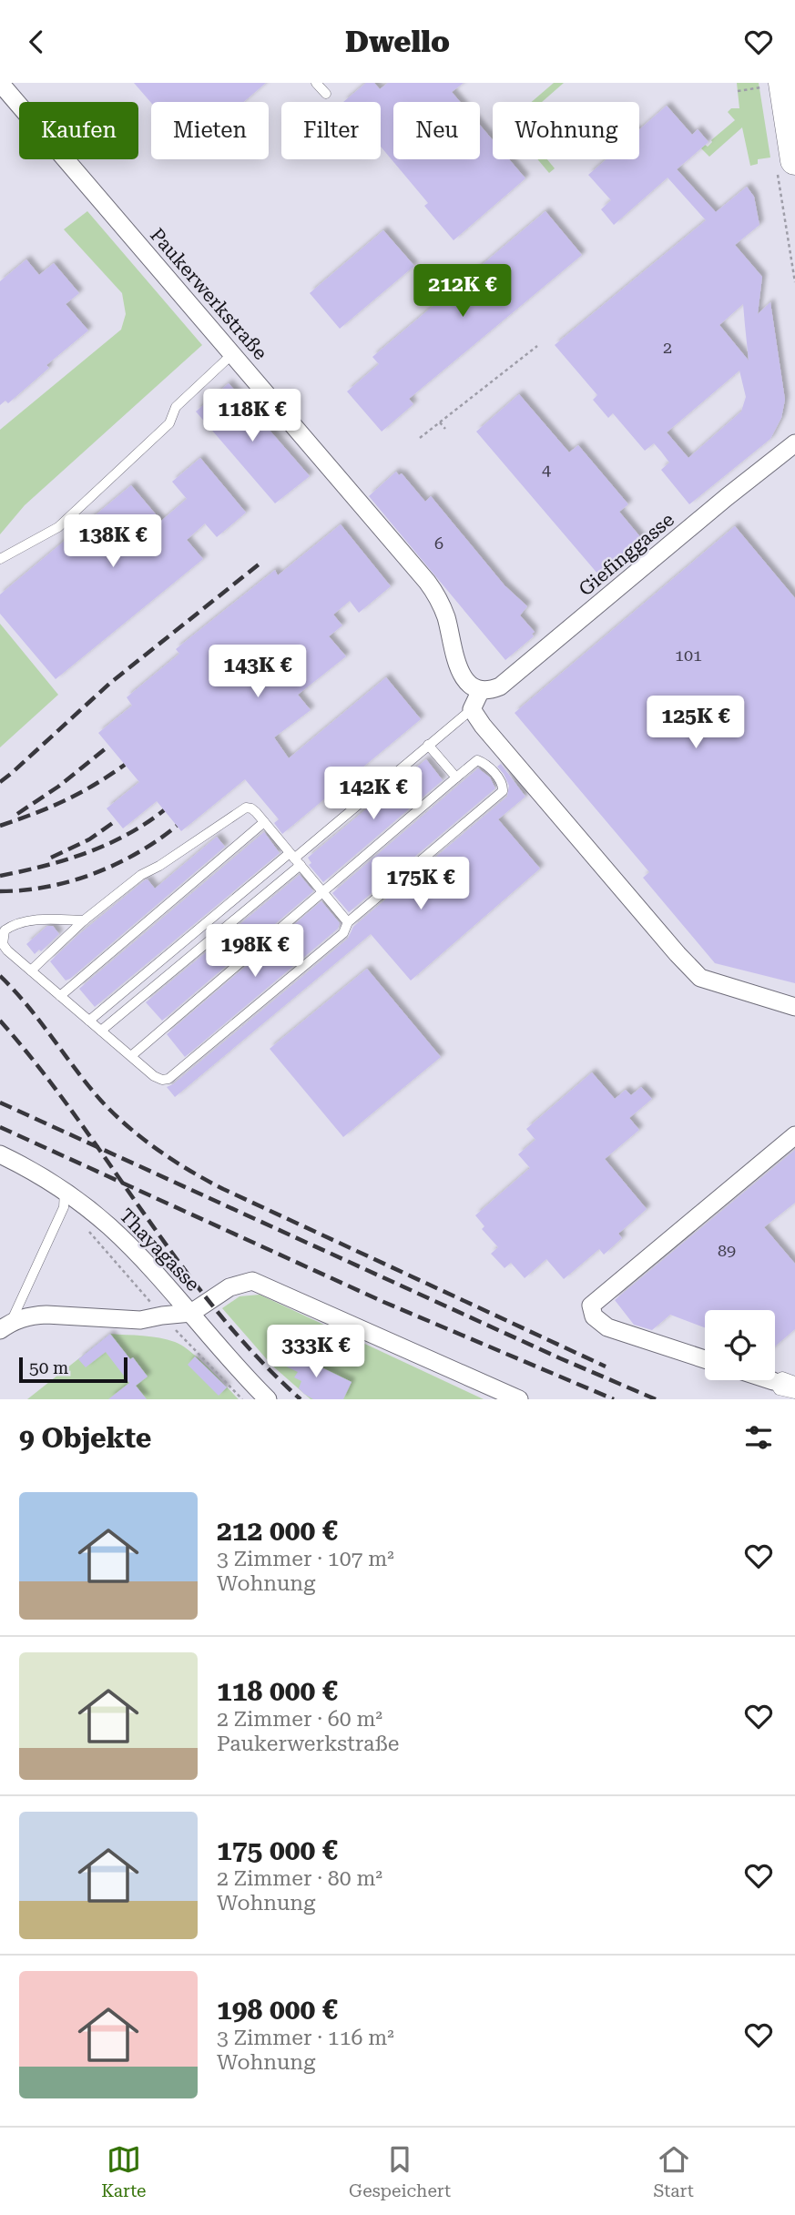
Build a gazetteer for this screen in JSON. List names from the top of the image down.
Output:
{
  "streets": {
    "street": ["Paukerwerkstraße", "Giefinggasse", "Thayagasse"]
  },
  "crossings": [
    ["Paukerwerkstraße", "Giefinggasse"]
  ],
  "house_numbers": [
    "2",
    "4",
    "6",
    "101",
    "89"
  ],
  "scale_bar": "50 m",
  "page": {
    "header": "Dwello",
    "chip": [
      "Kaufen",
      "Mieten",
      "Filter",
      "Neu",
      "Wohnung"
    ],
    "price": [
      "212K €",
      "118K €",
      "138K €",
      "143K €",
      "125K €",
      "142K €",
      "175K €",
      "198K €",
      "333K €"
    ],
    "scale": "50 m",
    "heading": "9 Objekte",
    "list": [
      {
        "name": "212 000 €",
        "note": "3 Zimmer · 107 m² · Wohnung"
      },
      {
        "name": "118 000 €",
        "note": "2 Zimmer · 60 m² · Paukerwerkstraße"
      },
      {
        "name": "175 000 €",
        "note": "2 Zimmer · 80 m² · Wohnung"
      },
      {
        "name": "198 000 €",
        "note": "3 Zimmer · 116 m² · Wohnung"
      }
    ],
    "tabs": ["Karte", "Gespeichert", "Start"]
  }
}
